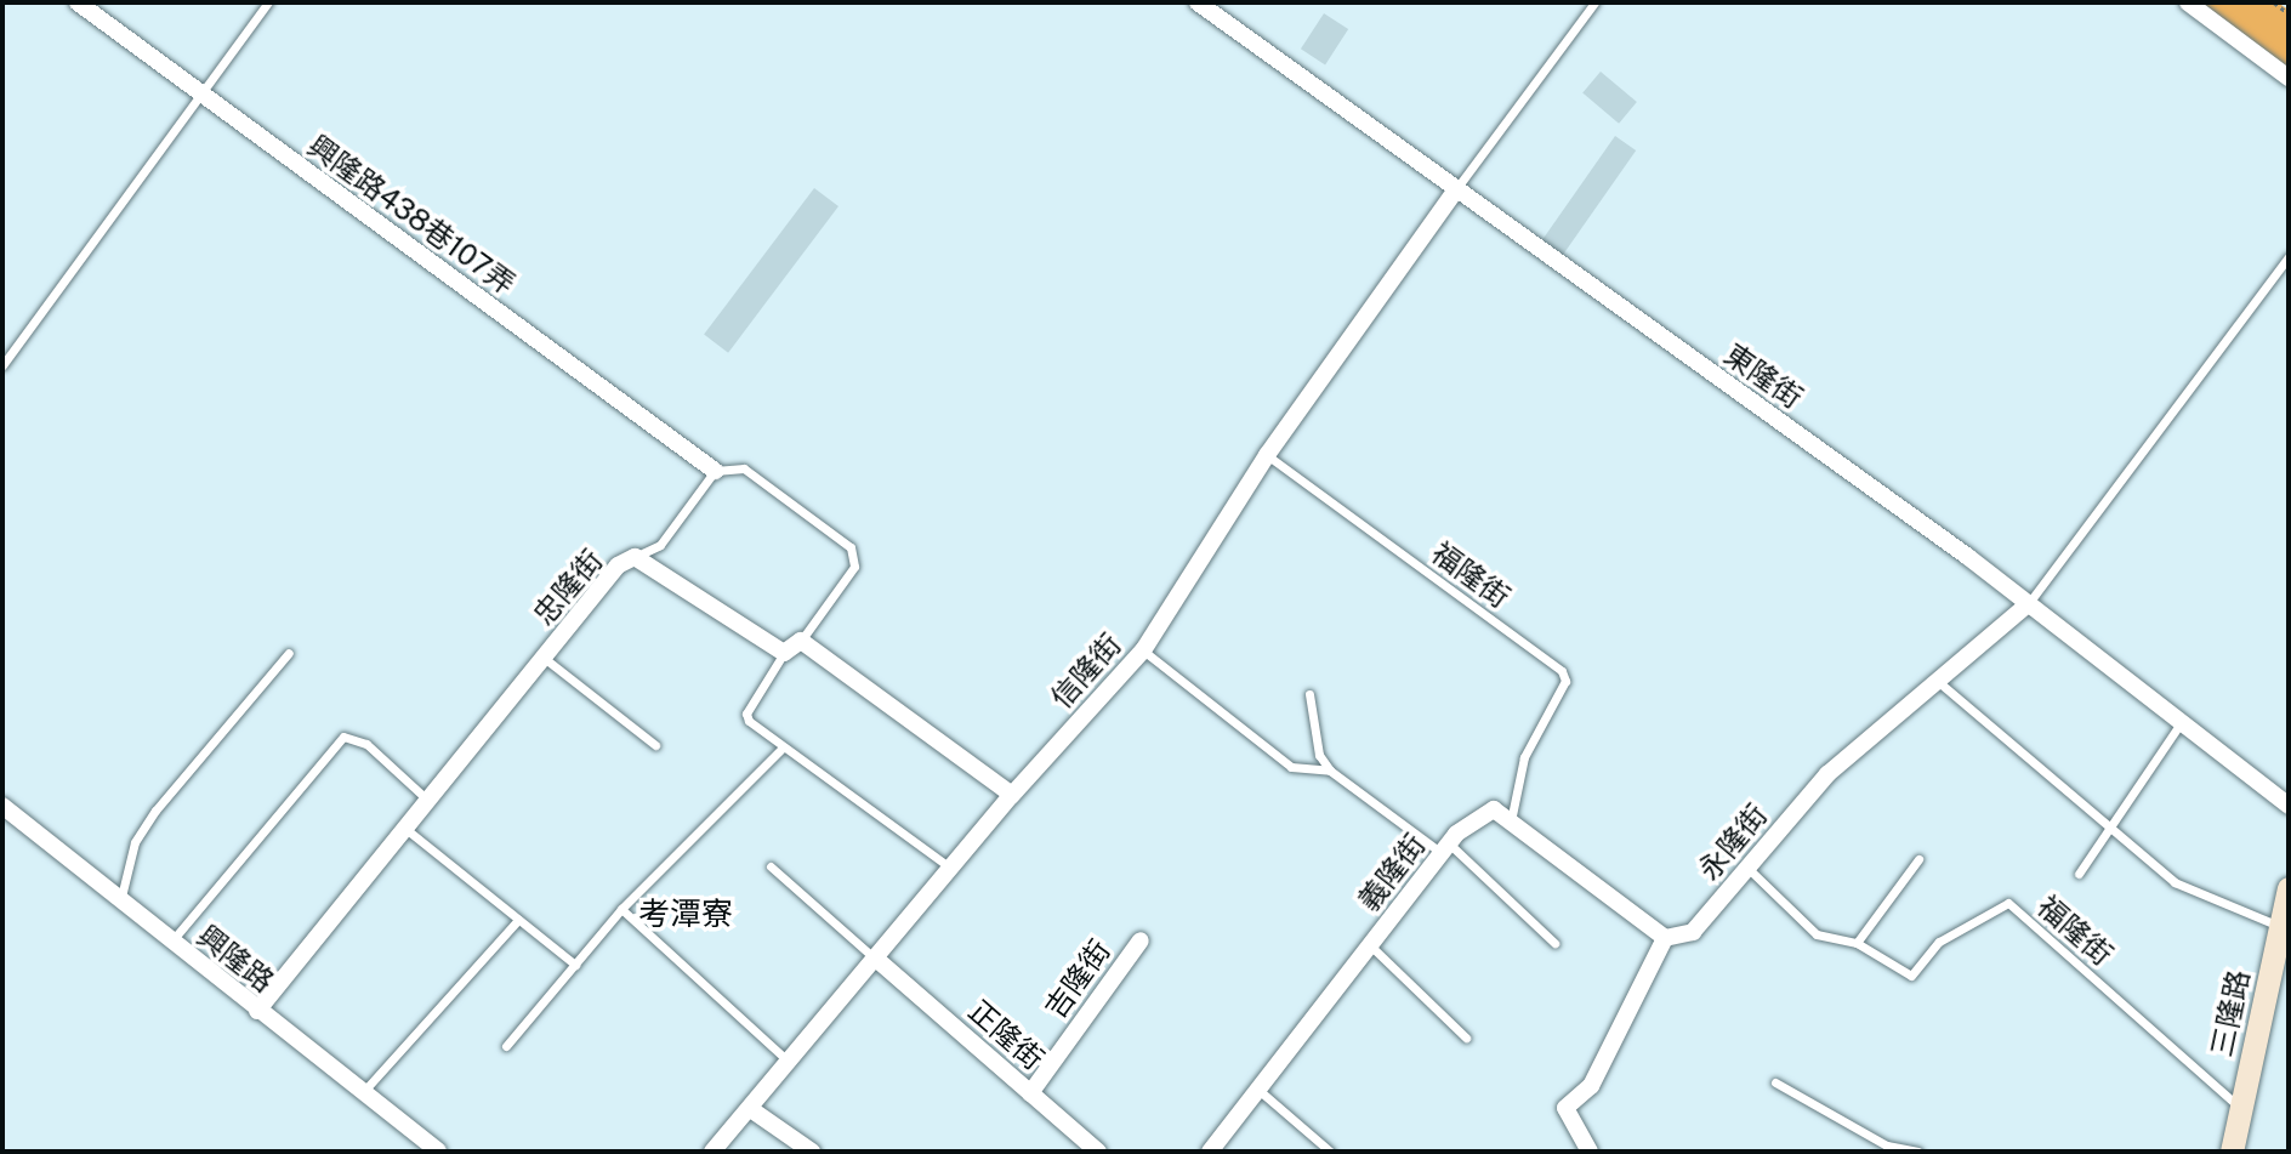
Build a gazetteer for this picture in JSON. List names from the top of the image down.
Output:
{
  "streets": {
    "street": [
      "興隆路438巷107弄",
      "東隆街",
      "忠隆街",
      "信隆街",
      "永隆街",
      "義隆街",
      "興隆路",
      "吉隆街",
      "三隆路",
      "正隆街"
    ],
    "lane": ["福隆街"]
  },
  "crossings": [
    ["東隆街", "信隆街"],
    ["東隆街", "永隆街"],
    ["福隆街", "信隆街"],
    ["福隆街", "永隆街"],
    ["福隆街", "義隆街"],
    ["福隆街", "三隆路"],
    ["忠隆街", "興隆路"],
    ["信隆街", "正隆街"],
    ["吉隆街", "正隆街"]
  ],
  "districts": ["考潭寮"]
}
